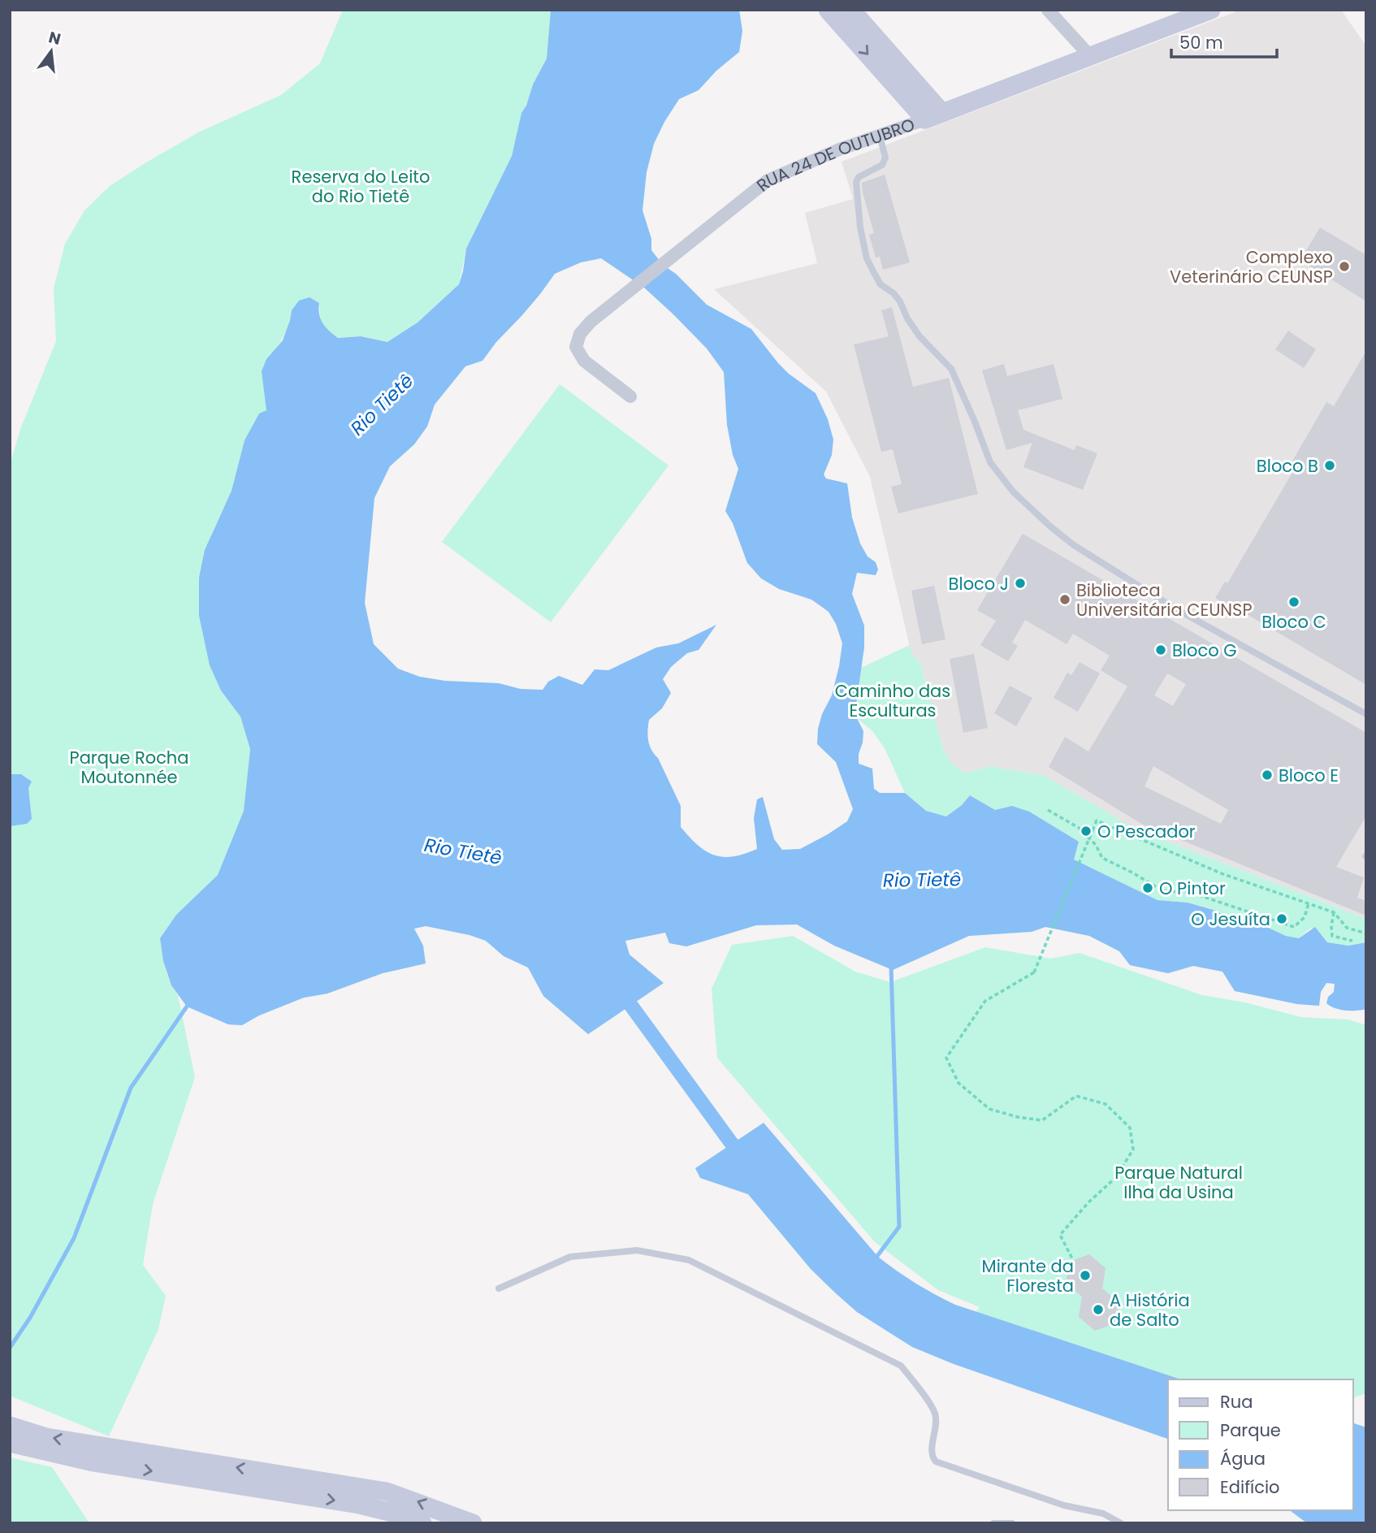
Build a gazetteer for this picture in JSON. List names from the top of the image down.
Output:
{
  "streets": {
    "main road": ["RUA 24 DE OUTUBRO"]
  },
  "water": ["Rio Tietê"],
  "parks": [
    "Reserva do Leito do Rio Tietê",
    "Caminho das Esculturas",
    "Parque Rocha Moutonnée",
    "Parque Natural Ilha da Usina"
  ],
  "places": [
    "Complexo Veterinário CEUNSP",
    "Bloco B",
    "Bloco J",
    "Biblioteca Universitária CEUNSP",
    "Bloco C",
    "Bloco G",
    "Bloco E",
    "O Pescador",
    "O Pintor",
    "O Jesuíta",
    "Mirante da Floresta",
    "A História de Salto"
  ],
  "legend": [
    "Rua",
    "Parque",
    "Água",
    "Edifício"
  ],
  "scale_bar": "50 m",
  "north": "top"
}
